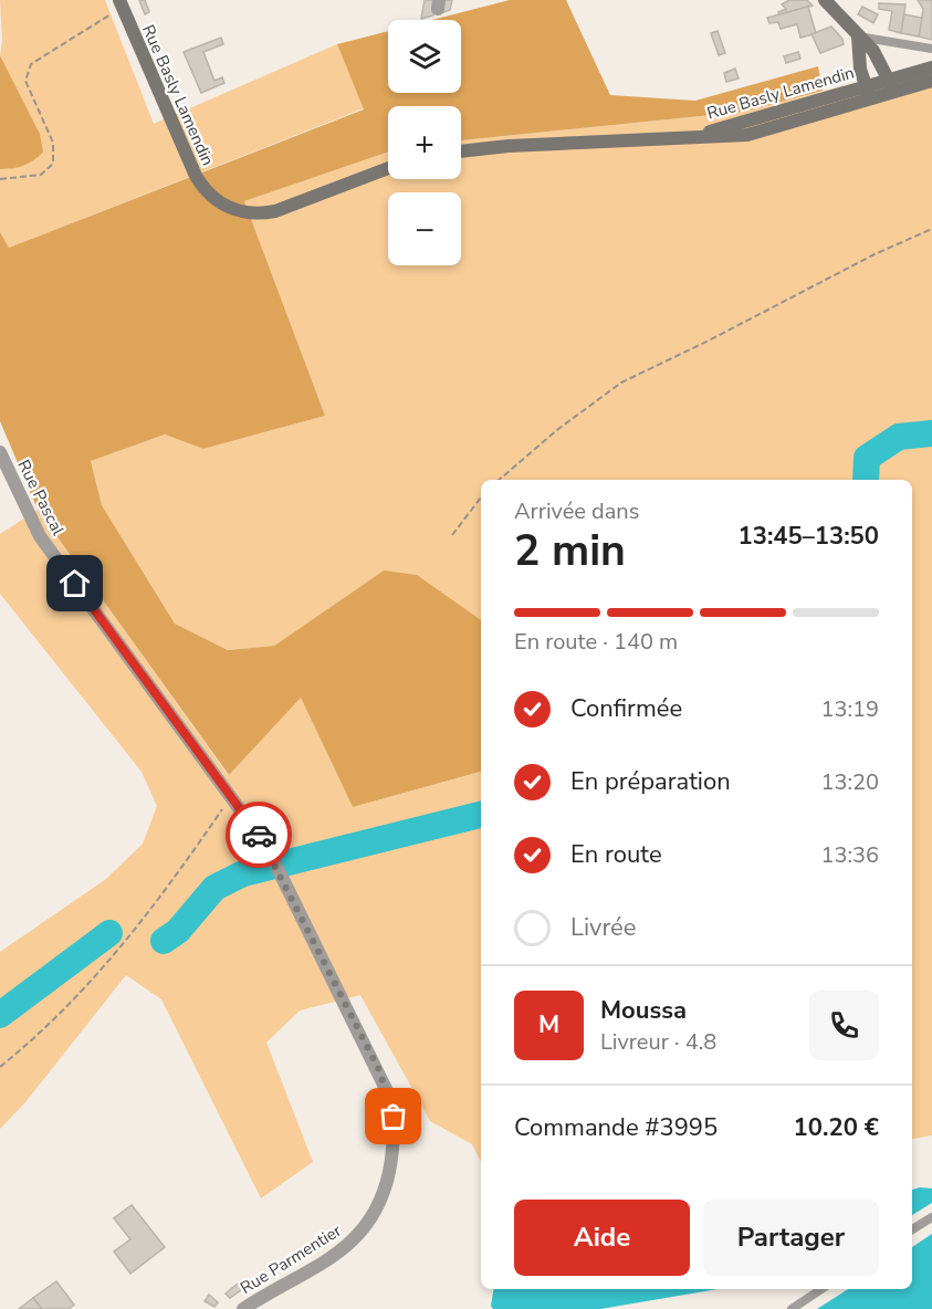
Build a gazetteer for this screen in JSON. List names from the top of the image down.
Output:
{
  "streets": {
    "street": ["Rue Basly Lamendin", "Rue Pascal", "Rue Parmentier"]
  },
  "crossings": [
    ["Rue Pascal", "Rue Parmentier"]
  ],
  "page": {
    "map_buttons": ["+", "−"],
    "heading": ["2 min", "Arrivée dans", "13:45–13:50"],
    "panel": [
      "Moussa",
      "Livreur · 4.8",
      "Commande #3995",
      "10.20 €"
    ],
    "bar": "En route · 140 m",
    "list": [
      ["Confirmée", "13:19"],
      ["En préparation", "13:20"],
      ["En route", "13:36"],
      "Livrée"
    ],
    "round": "M",
    "buttons": ["Aide", "Partager"]
  }
}
